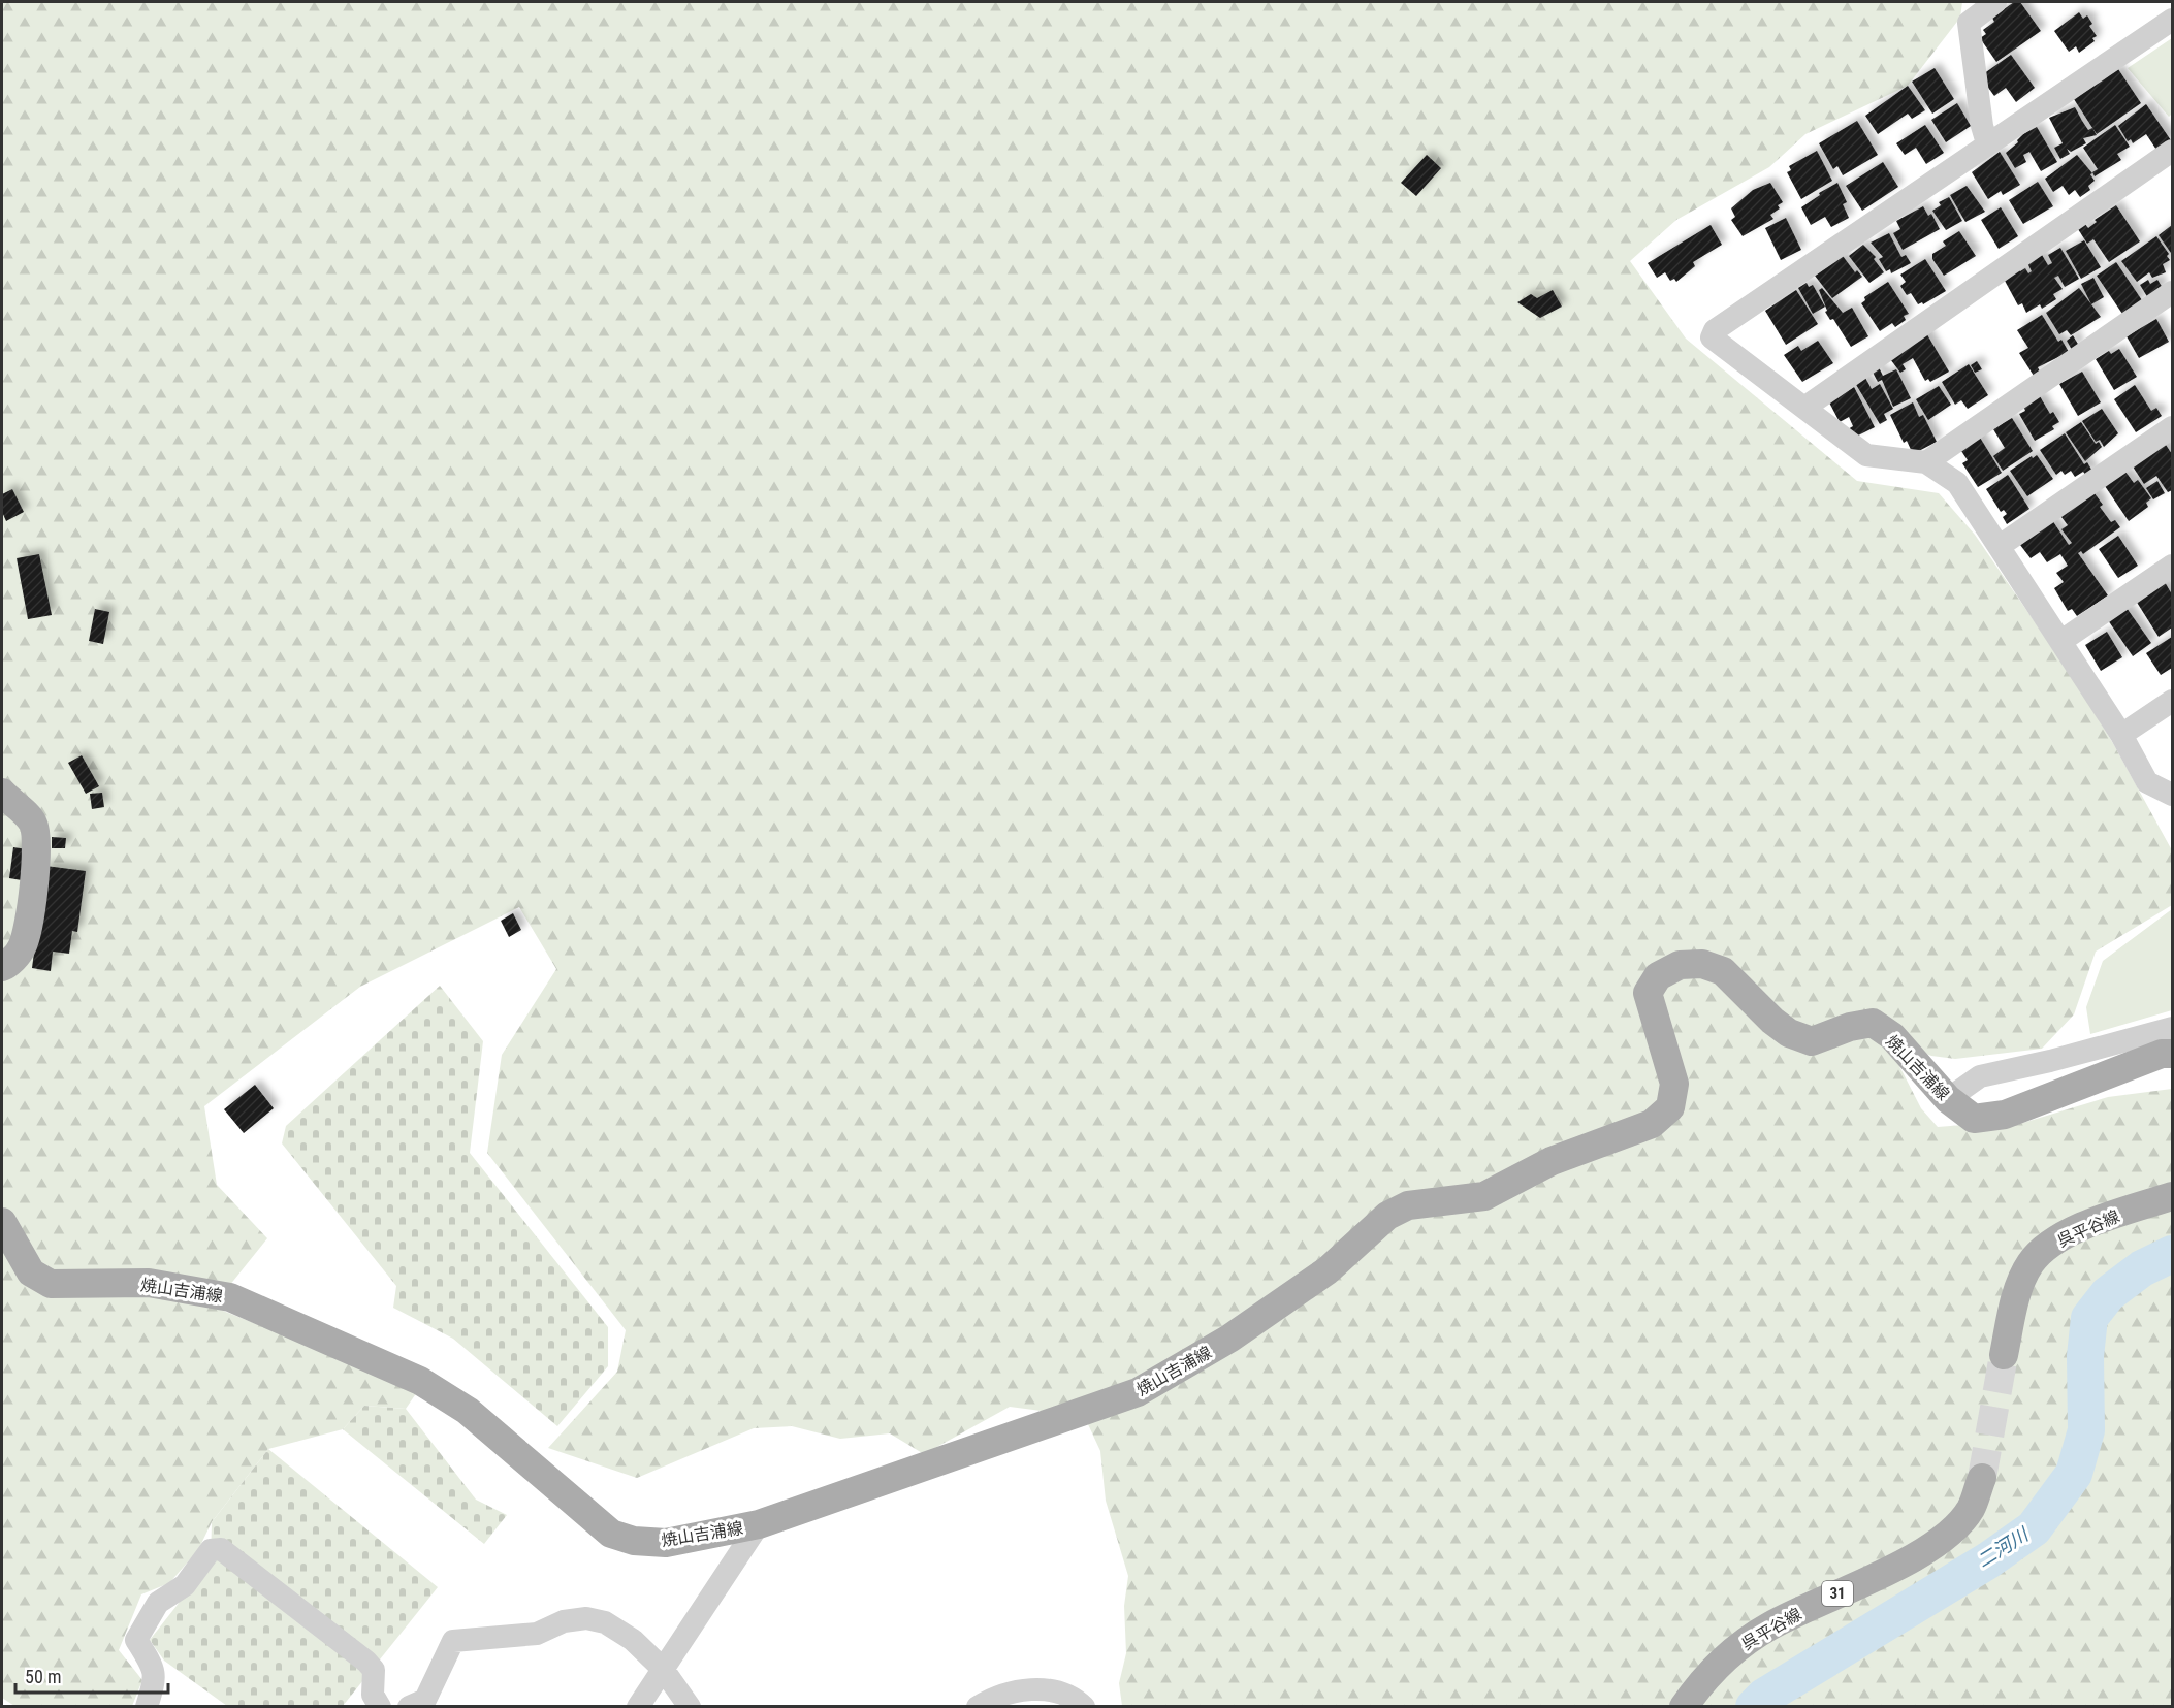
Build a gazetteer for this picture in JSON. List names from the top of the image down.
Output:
{
  "streets": {
    "main road": ["焼山吉浦線", "呉平谷線", "31"]
  },
  "water": ["二河川"],
  "scale_bar": "50 m"
}
